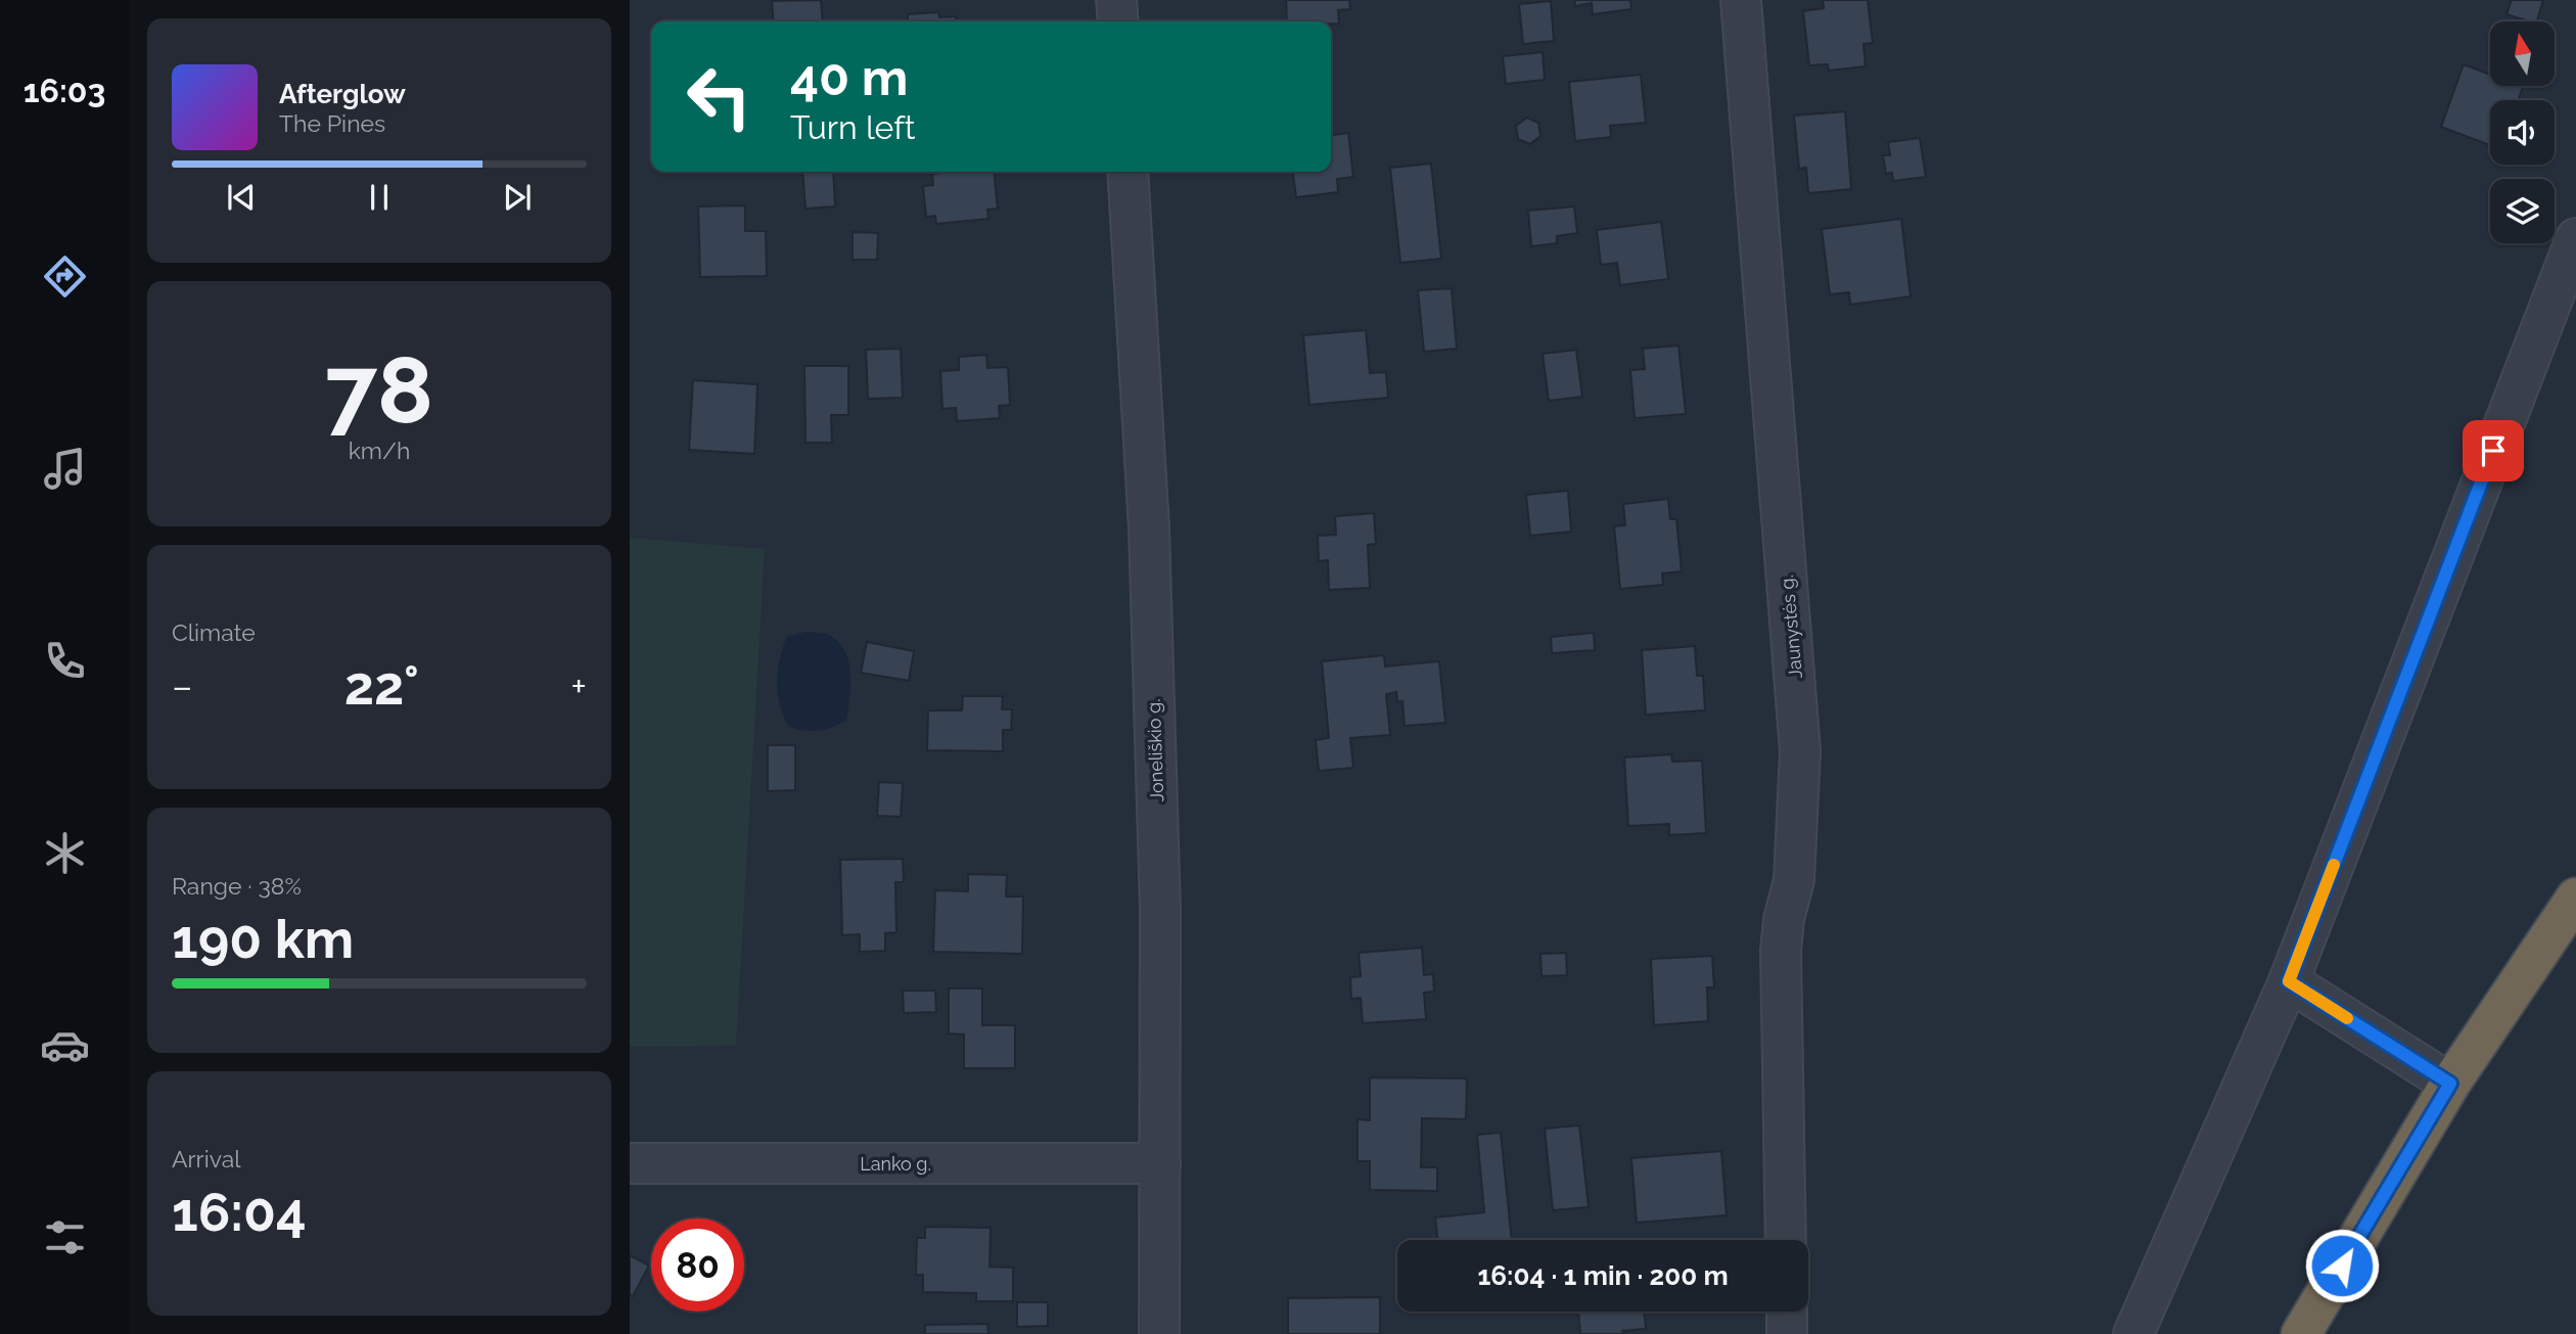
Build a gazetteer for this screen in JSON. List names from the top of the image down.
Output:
{
  "streets": {
    "street": ["Jaunystės g.", "Joneliškio g.", "Lanko g."]
  },
  "crossings": [
    ["Joneliškio g.", "Lanko g."]
  ],
  "north": "top",
  "page": {
    "tabs": "16:03",
    "turn": ["40 m", "Turn left"],
    "song": ["Afterglow", "The Pines"],
    "tile": [
      ["78", "km/h"],
      "Climate",
      ["Range · 38%", "190 km"],
      ["Arrival", "16:04"]
    ],
    "heat": ["−", "22°", "+"],
    "limit": "80",
    "trip": "16:04 · 1 min · 200 m"
  }
}
